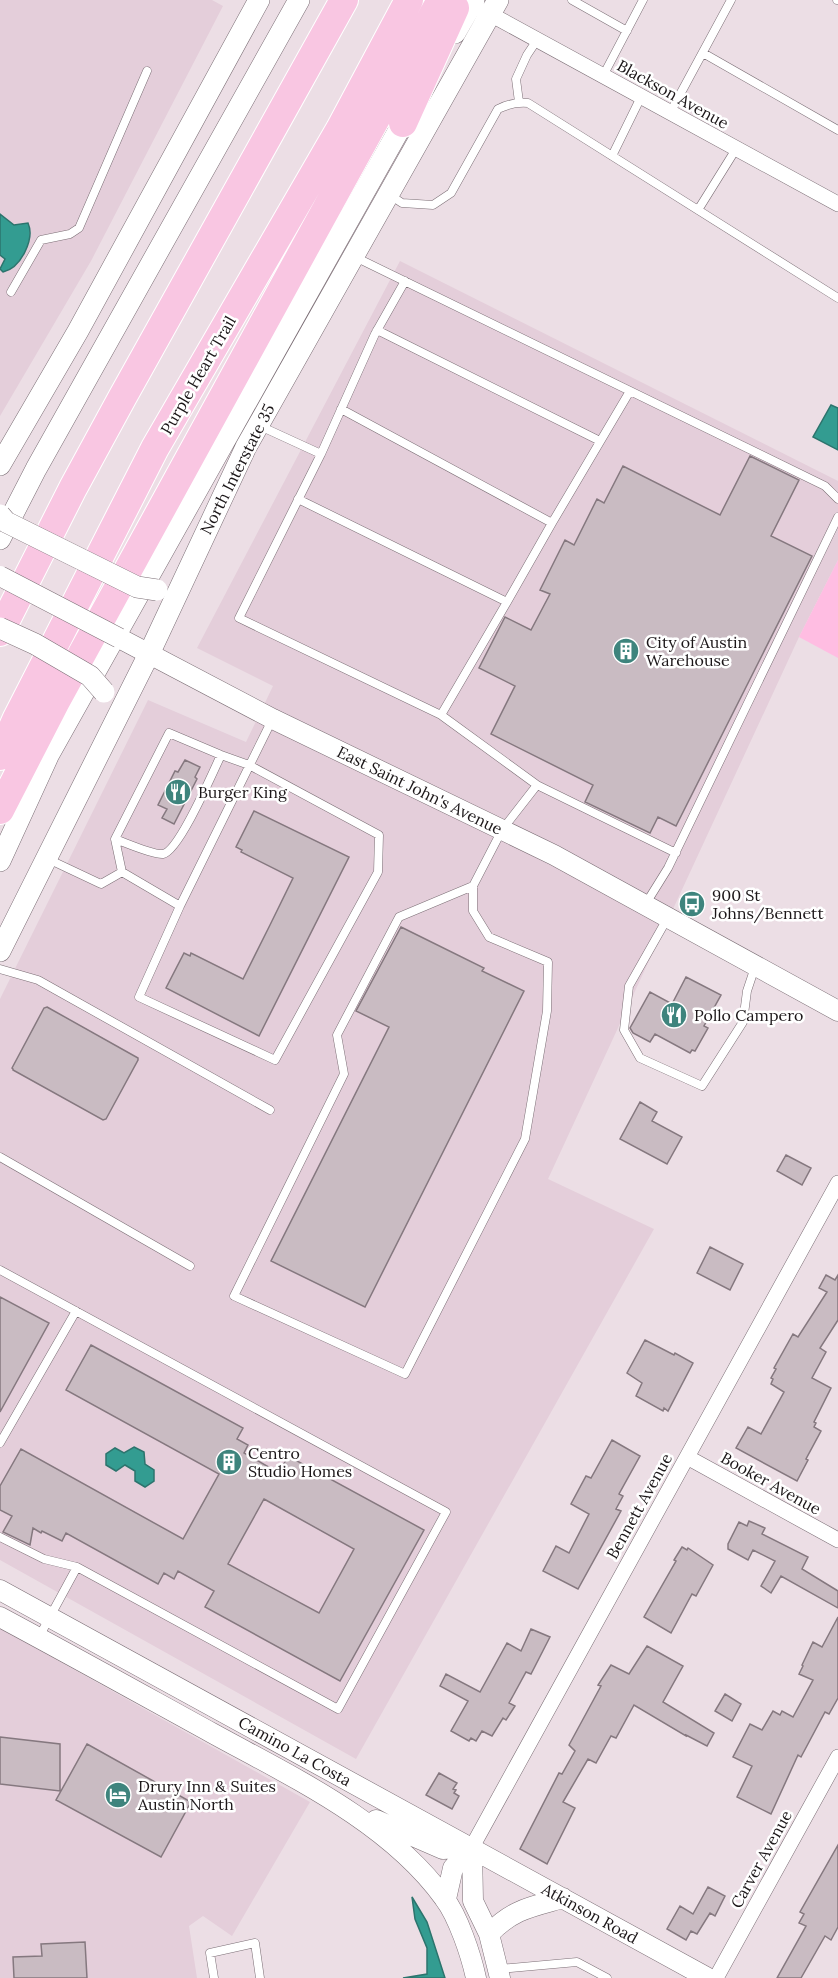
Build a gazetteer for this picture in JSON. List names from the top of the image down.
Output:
{
  "streets": {
    "highway": ["Purple Heart Trail"],
    "main road": ["North Interstate 35"],
    "street": [
      "Blackson Avenue",
      "East Saint John's Avenue",
      "Booker Avenue",
      "Bennett Avenue",
      "Camino La Costa",
      "Carver Avenue",
      "Atkinson Road"
    ]
  },
  "crossings": [
    ["Blackson Avenue", "North Interstate 35"],
    ["North Interstate 35", "East Saint John's Avenue"],
    ["Booker Avenue", "Bennett Avenue"],
    ["Bennett Avenue", "Camino La Costa"],
    ["Bennett Avenue", "Atkinson Road"],
    ["Camino La Costa", "Atkinson Road"]
  ],
  "places": {
    "building": ["City of Austin Warehouse", "Centro Studio Homes"],
    "restaurant": ["Burger King", "Pollo Campero"],
    "bus stop": ["900 St Johns/Bennett"],
    "hotel": ["Drury Inn & Suites Austin North"]
  }
}
